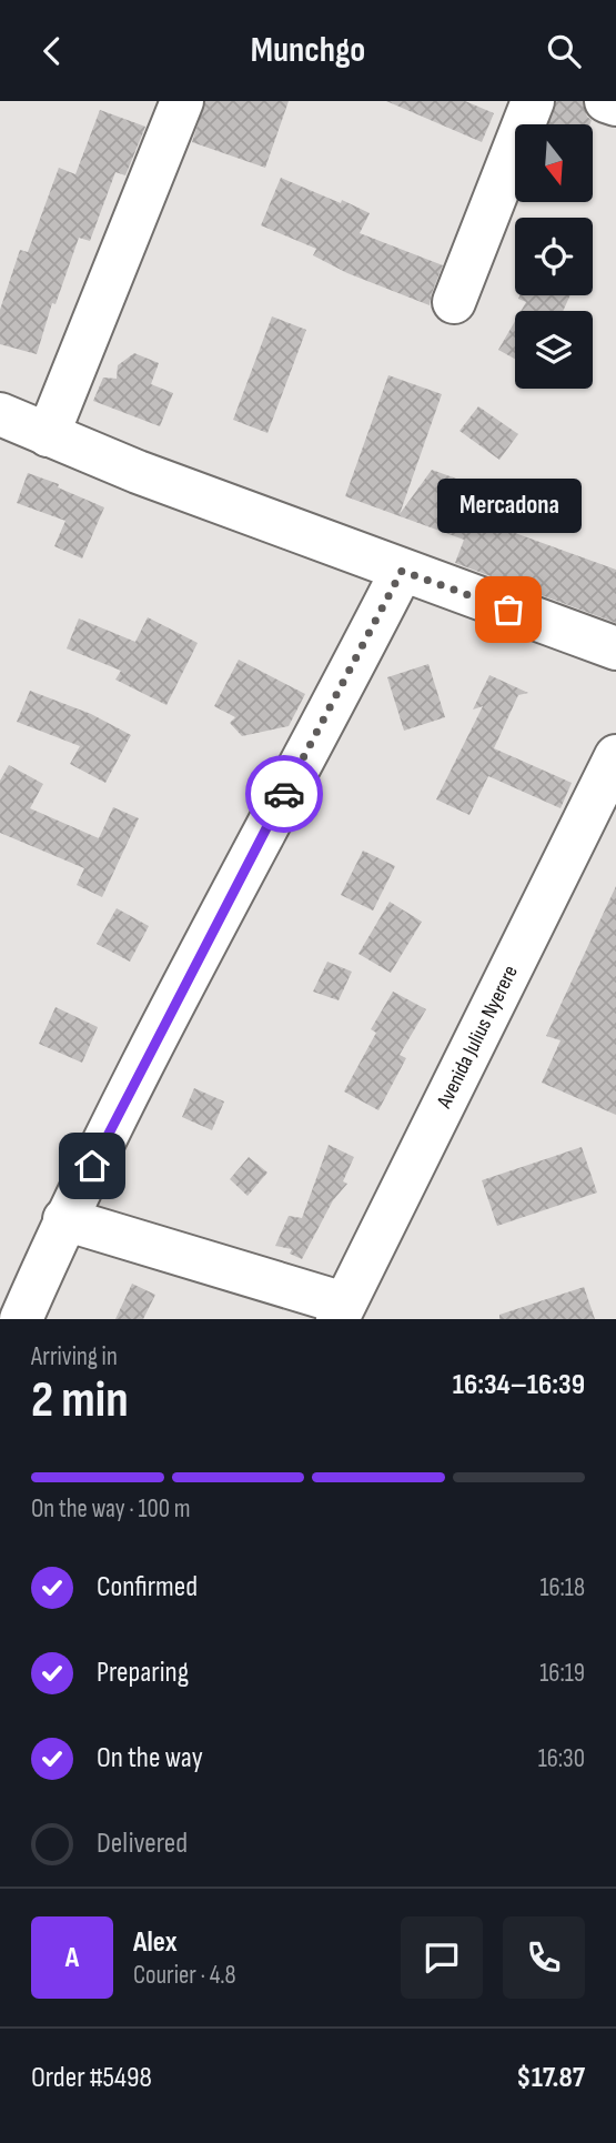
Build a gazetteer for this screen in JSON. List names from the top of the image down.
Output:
{
  "streets": {
    "street": ["Avenida Julius Nyerere"]
  },
  "places": ["Mercadona"],
  "north": "bottom",
  "page": {
    "header": "Munchgo",
    "bubble": "Mercadona",
    "heading": ["2 min", "Arriving in", "16:34–16:39"],
    "panel": [
      "Alex",
      "Courier · 4.8",
      "Order #5498",
      "$17.87"
    ],
    "bar": "On the way · 100 m",
    "list": [
      ["Confirmed", "16:18"],
      ["Preparing", "16:19"],
      ["On the way", "16:30"],
      "Delivered"
    ],
    "round": "A"
  }
}
